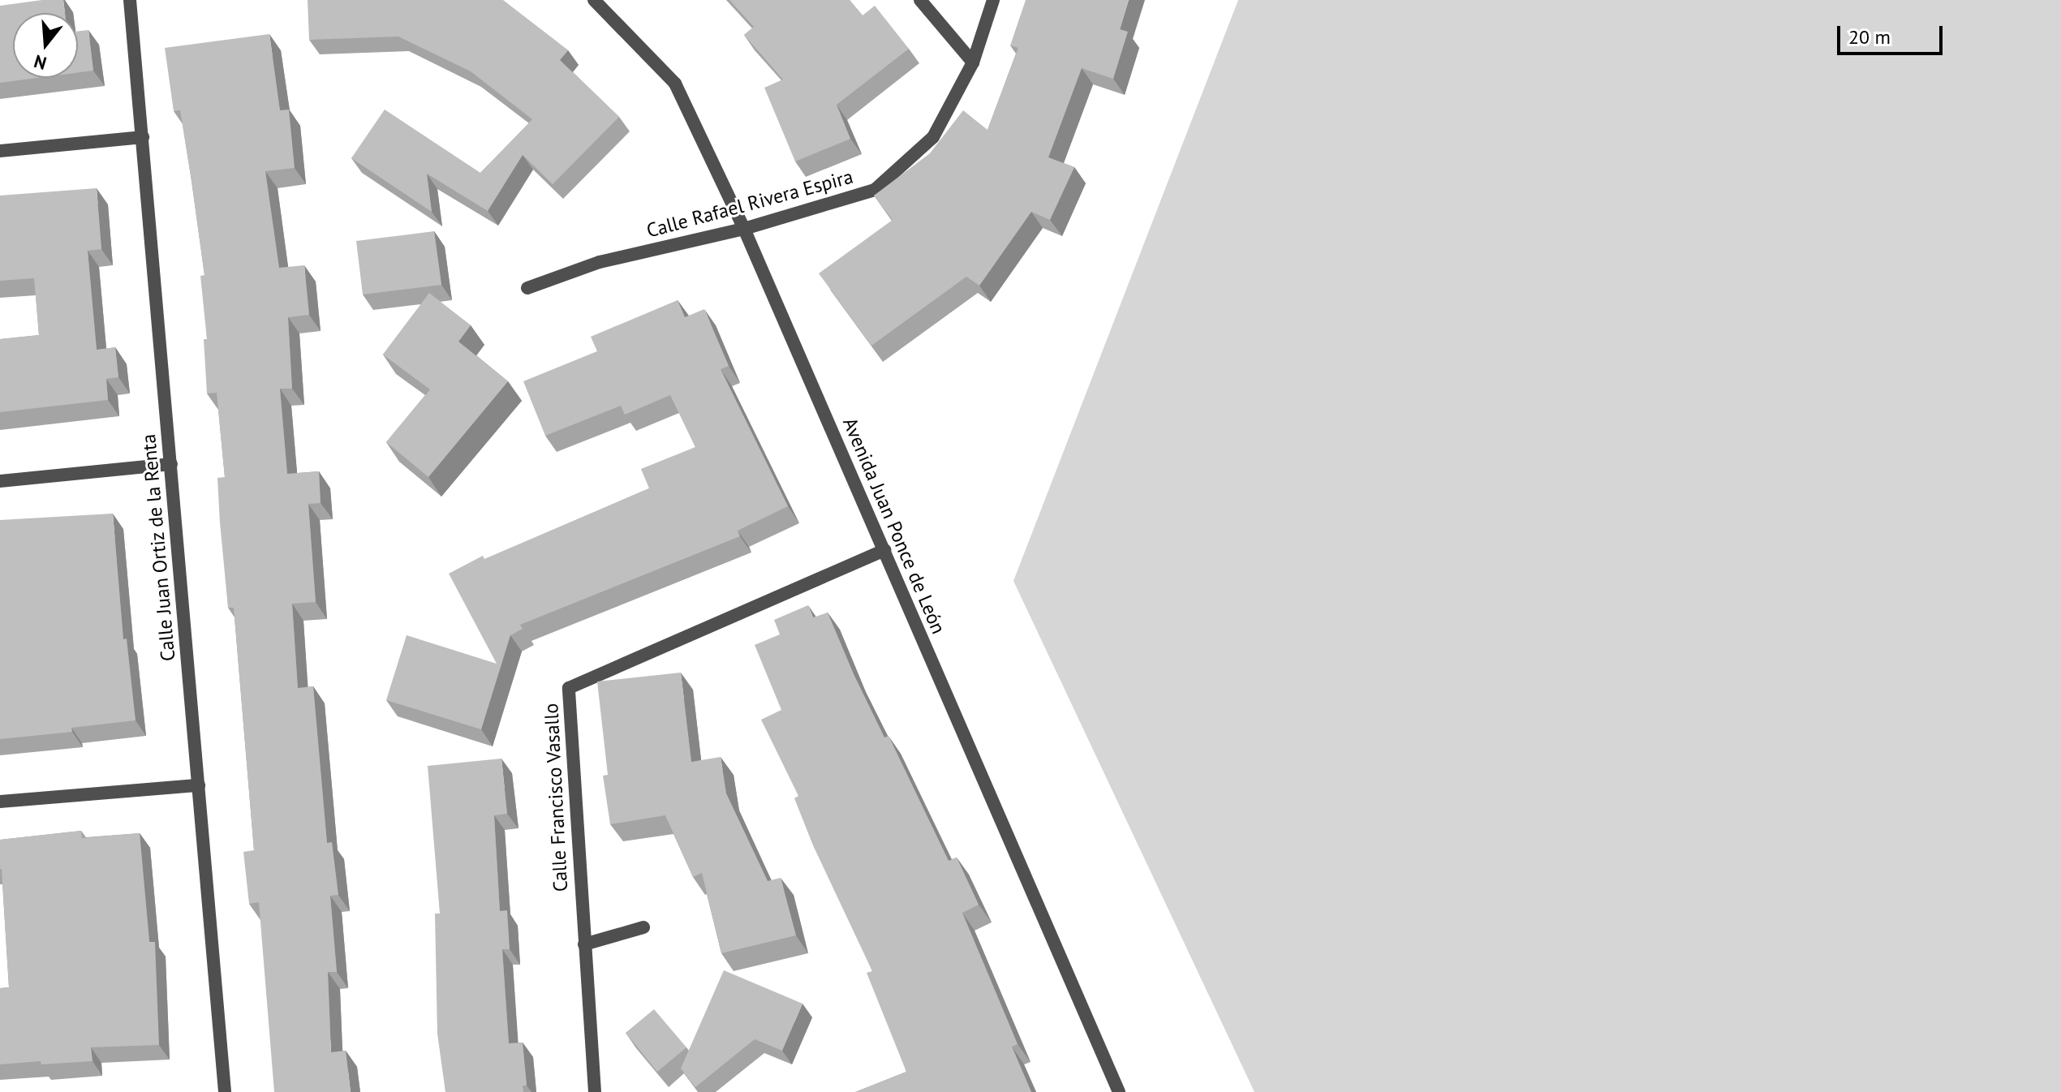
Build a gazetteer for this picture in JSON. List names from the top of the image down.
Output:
{
  "streets": {
    "street": [
      "Calle Rafael Rivera Espira",
      "Avenida Juan Ponce de León",
      "Calle Juan Ortiz de la Renta",
      "Calle Francisco Vasallo"
    ]
  },
  "crossings": [
    ["Calle Rafael Rivera Espira", "Avenida Juan Ponce de León"],
    ["Avenida Juan Ponce de León", "Calle Francisco Vasallo"]
  ],
  "scale_bar": "20 m",
  "north": "bottom"
}
